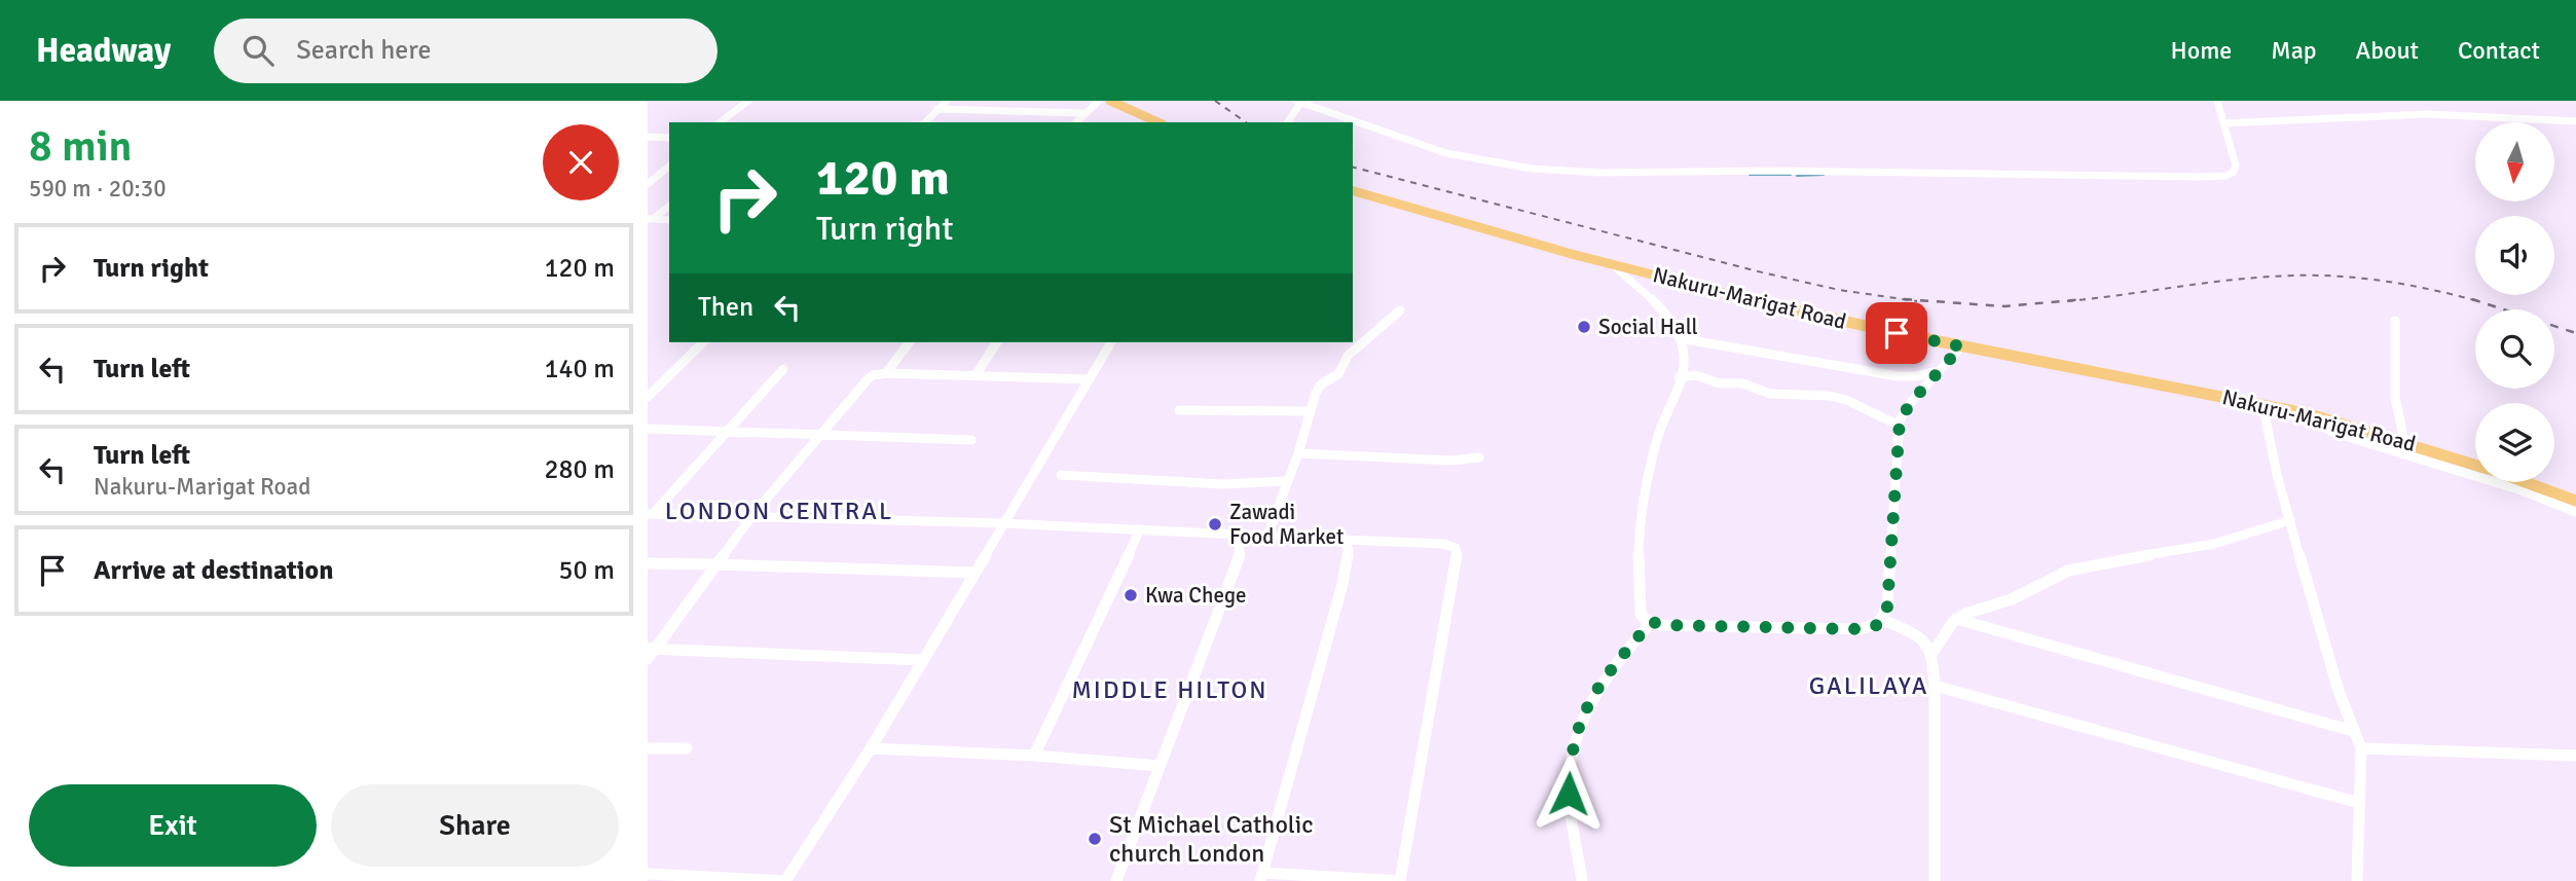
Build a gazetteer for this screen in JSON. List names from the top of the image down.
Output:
{
  "streets": {
    "main road": ["Nakuru-Marigat Road"]
  },
  "districts": ["LONDON CENTRAL", "GALILAYA", "MIDDLE HILTON"],
  "places": [
    "Social Hall",
    "Zawadi Food Market",
    "Kwa Chege",
    "St Michael Catholic church London"
  ],
  "north": "bottom",
  "page": {
    "header": "Headway",
    "search": "Search here",
    "nav": [
      "Home",
      "Map",
      "About",
      "Contact"
    ],
    "heading": ["8 min", "590 m · 20:30"],
    "turn": ["120 m", "Turn right"],
    "list": [
      {
        "name": "Turn right",
        "value": "120 m"
      },
      {
        "name": "Turn left",
        "value": "140 m"
      },
      {
        "name": "Turn left",
        "note": "Nakuru-Marigat Road",
        "value": "280 m"
      },
      {
        "name": "Arrive at destination",
        "value": "50 m"
      }
    ],
    "then": "Then",
    "buttons": ["Exit", "Share"]
  }
}
